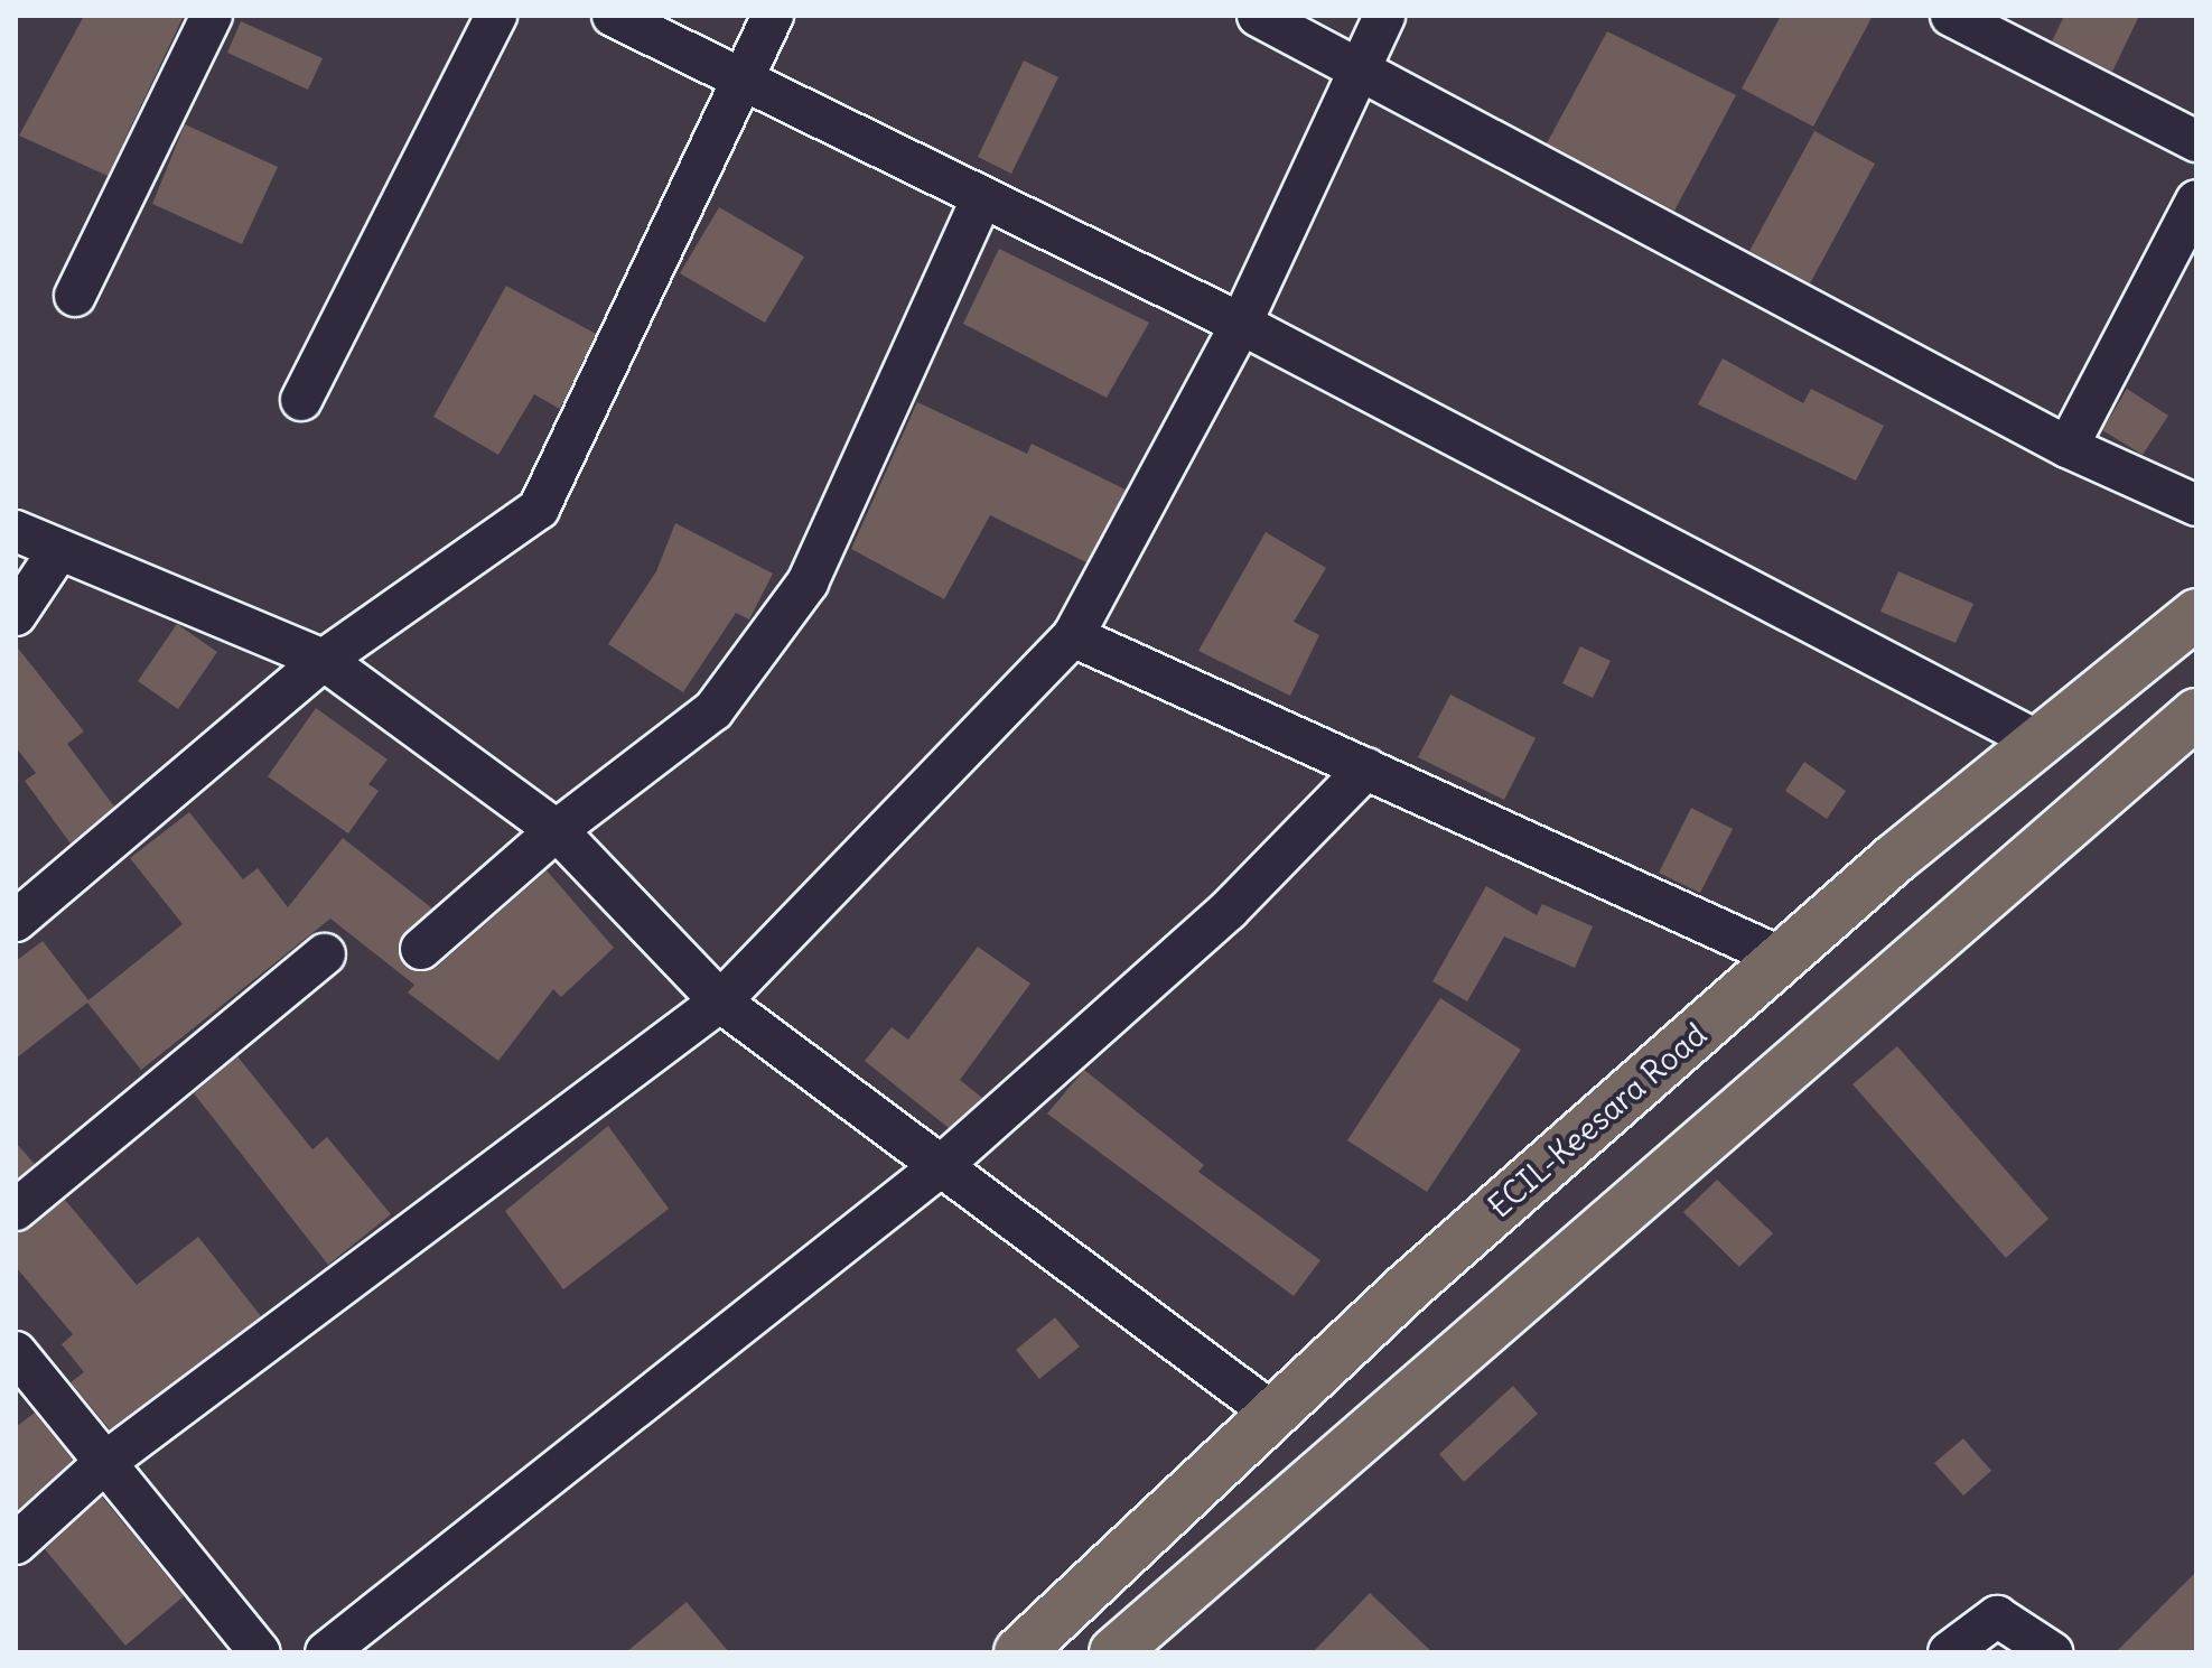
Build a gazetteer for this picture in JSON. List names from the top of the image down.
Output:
{
  "streets": {
    "main road": ["ECIL-Keesara Road"]
  }
}
